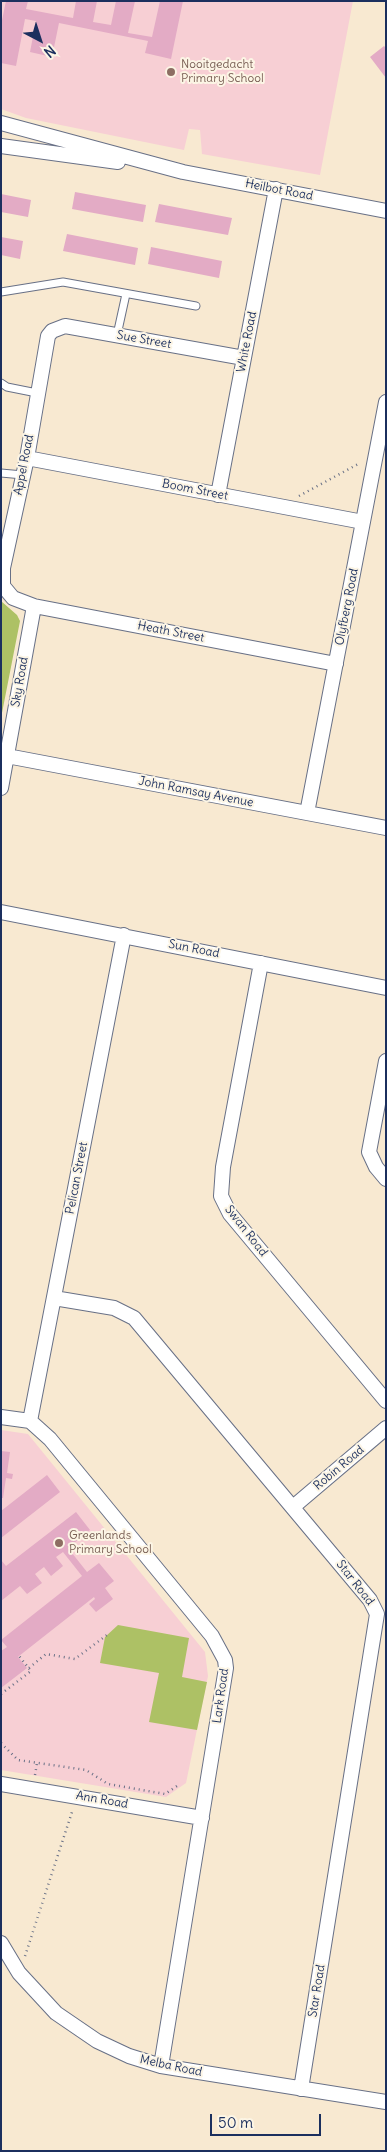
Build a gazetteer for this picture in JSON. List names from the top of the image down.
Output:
{
  "streets": {
    "street": [
      "Heilbot Road",
      "Sue Street",
      "White Road",
      "Appel Road",
      "Boom Street",
      "Olyfberg Road",
      "Heath Street",
      "Sky Road",
      "John Ramsay Avenue",
      "Sun Road",
      "Pelican Street",
      "Swan Road",
      "Robin Road",
      "Star Road",
      "Lark Road",
      "Ann Road",
      "Melba Road"
    ]
  },
  "crossings": [
    ["Heilbot Road", "White Road"],
    ["Sue Street", "White Road"],
    ["Sue Street", "Appel Road"],
    ["White Road", "Boom Street"],
    ["Appel Road", "Boom Street"],
    ["Appel Road", "Heath Street"],
    ["Boom Street", "Olyfberg Road"],
    ["Olyfberg Road", "Heath Street"],
    ["Olyfberg Road", "John Ramsay Avenue"],
    ["Heath Street", "Sky Road"],
    ["Sky Road", "John Ramsay Avenue"],
    ["Sun Road", "Pelican Street"],
    ["Sun Road", "Swan Road"],
    ["Pelican Street", "Star Road"],
    ["Pelican Street", "Lark Road"],
    ["Robin Road", "Star Road"],
    ["Star Road", "Melba Road"],
    ["Lark Road", "Ann Road"],
    ["Lark Road", "Melba Road"]
  ],
  "places": ["Nooitgedacht Primary School", "Greenlands Primary School"],
  "scale_bar": "50 m",
  "north": "bottom right"
}
